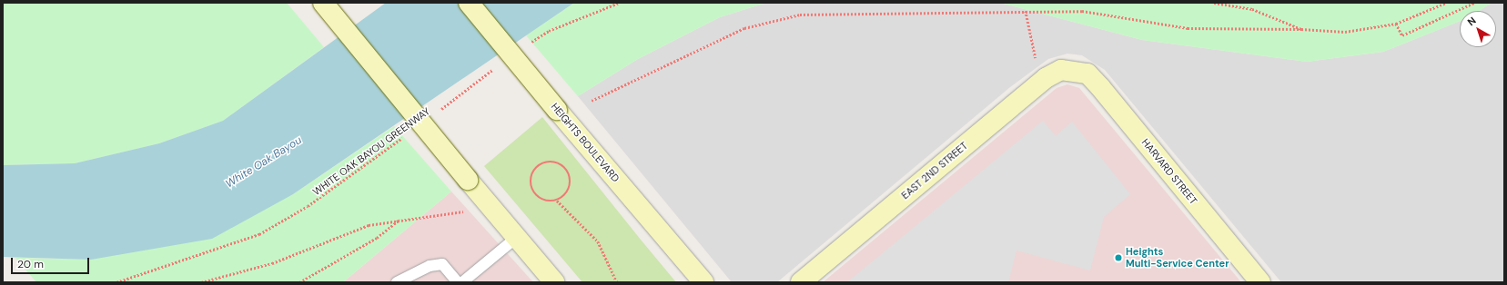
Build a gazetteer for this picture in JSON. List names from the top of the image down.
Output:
{
  "streets": {
    "main road": ["HEIGHTS BOULEVARD", "EAST 2ND STREET", "HARVARD STREET"],
    "path": ["WHITE OAK BAYOU GREENWAY"]
  },
  "crossings": [
    ["EAST 2ND STREET", "HARVARD STREET"]
  ],
  "water": ["White Oak Bayou"],
  "places": ["Heights Multi-Service Center"],
  "scale_bar": "20 m",
  "north": "top left"
}
